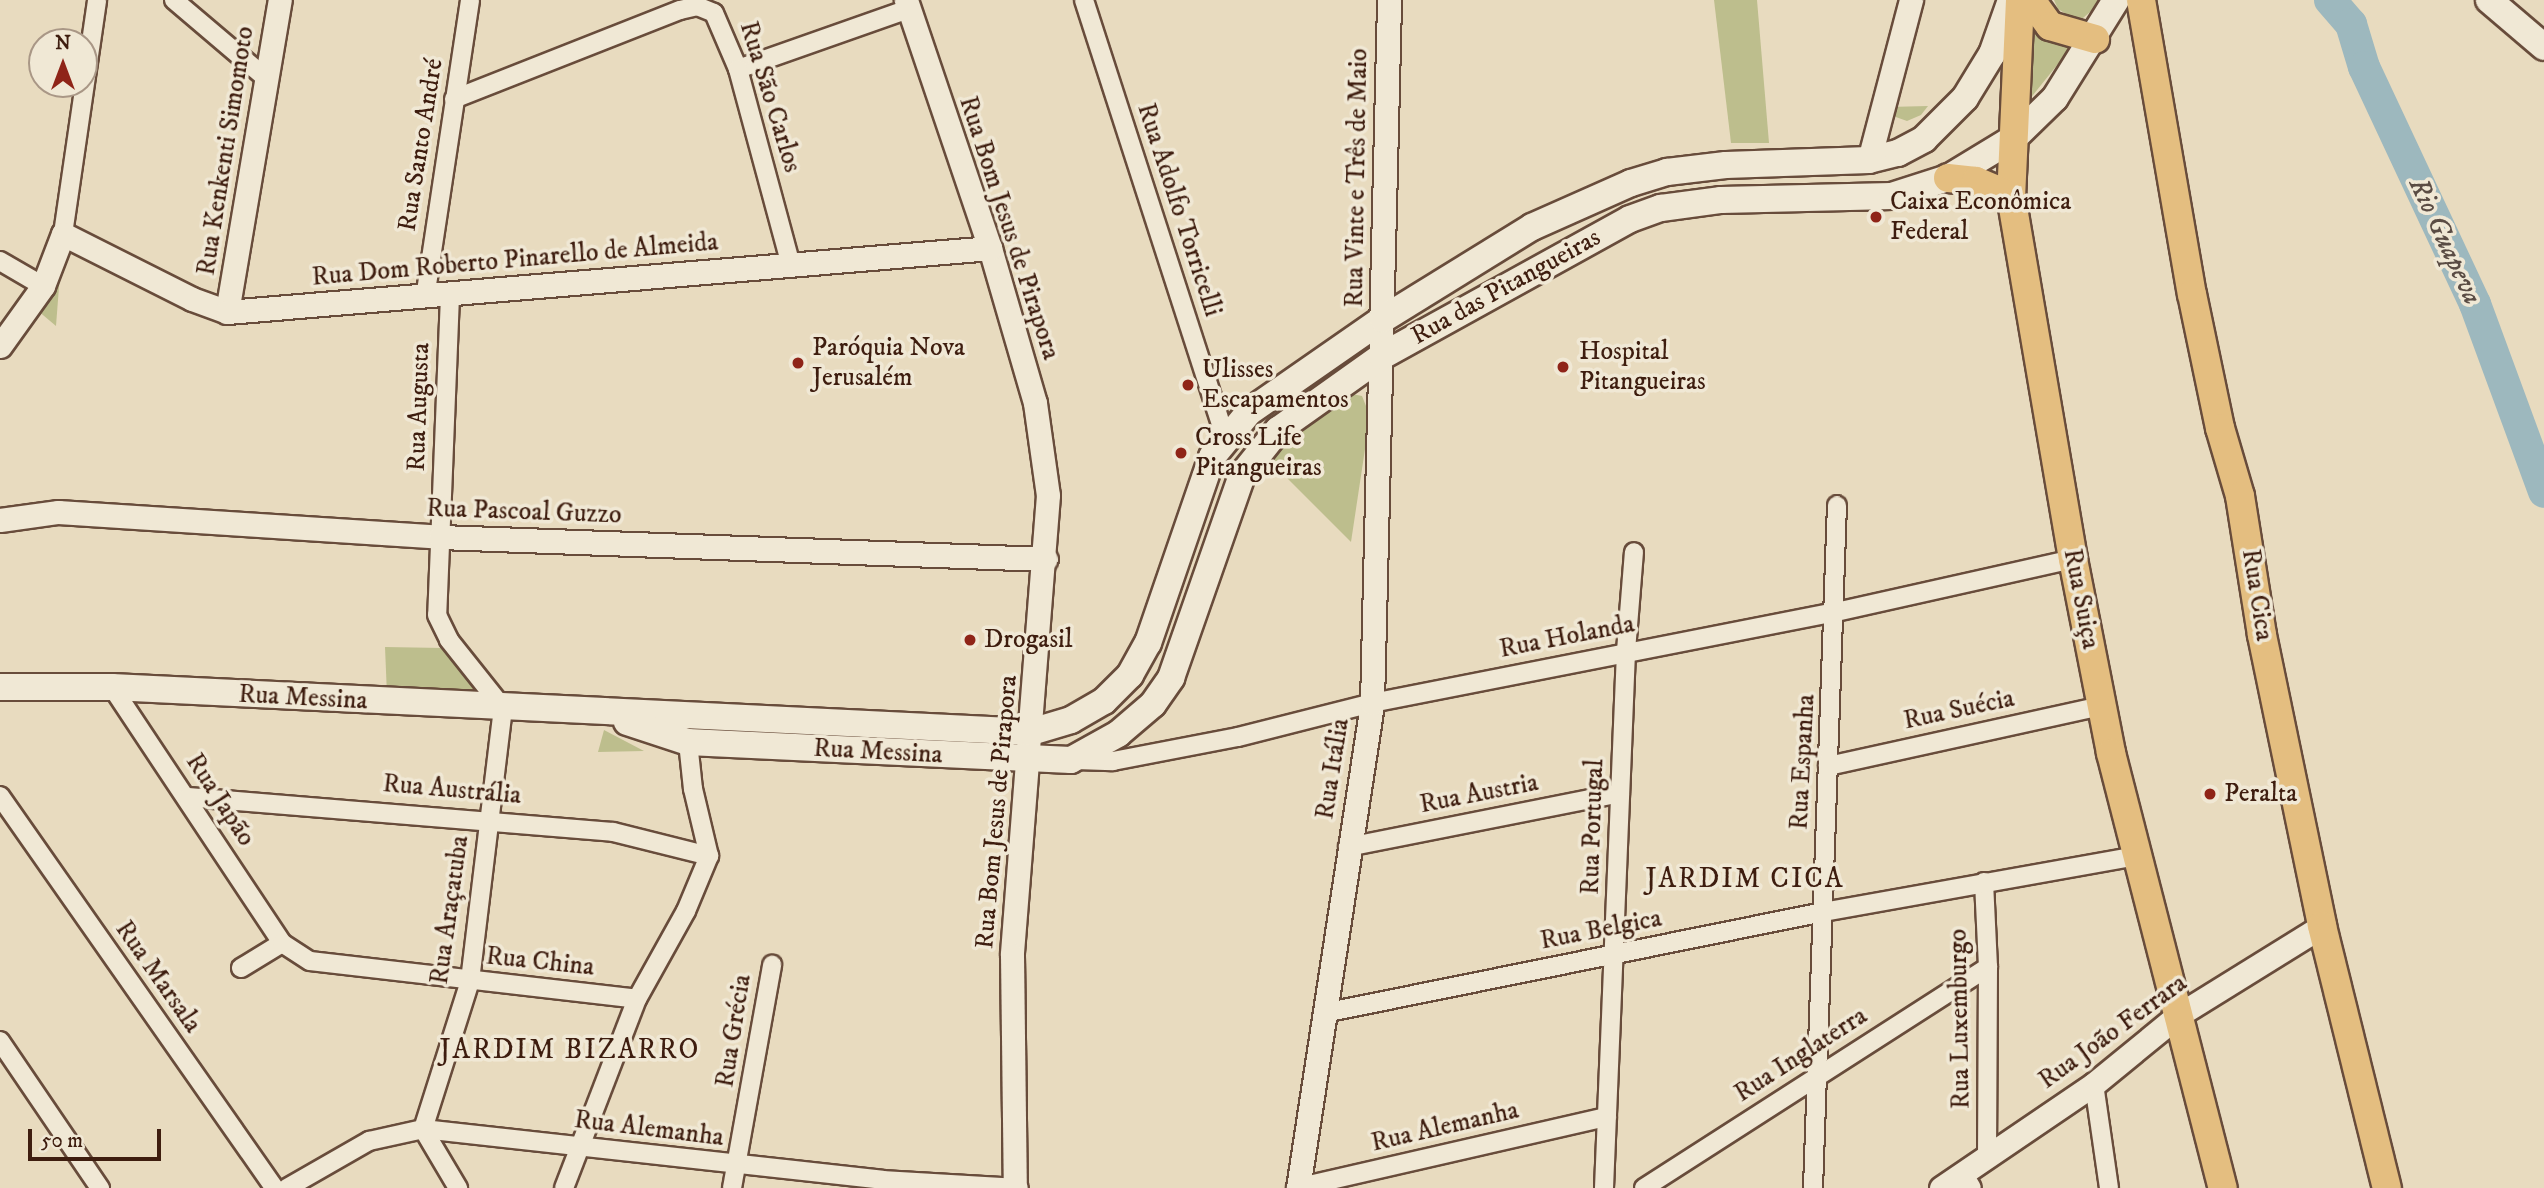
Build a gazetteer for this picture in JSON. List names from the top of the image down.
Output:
{
  "streets": {
    "main road": [
      "Rua das Pitangueiras",
      "Rua Cica",
      "Rua Suiça",
      "Rua Messina"
    ],
    "street": [
      "Rua São Carlos",
      "Rua Santo André",
      "Rua Kenkenti Simomoto",
      "Rua Vinte e Três de Maio",
      "Rua Adolfo Torricelli",
      "Rua Bom Jesus de Pirapora",
      "Rua Dom Roberto Pinarello de Almeida",
      "Rua Augusta",
      "Rua Pascoal Guzzo",
      "Rua Holanda",
      "Rua Suécia",
      "Rua Espanha",
      "Rua Itália",
      "Rua Austrália",
      "Rua Austria",
      "Rua Japão",
      "Rua Portugal",
      "Rua Araçatuba",
      "Rua Belgica",
      "Rua China",
      "Rua Marsala",
      "Rua Luxemburgo",
      "Rua Grécia",
      "Rua João Ferrara",
      "Rua Inglaterra",
      "Rua Alemanha"
    ]
  },
  "crossings": [
    ["Rua São Carlos", "Rua Santo André"],
    ["Rua São Carlos", "Rua Dom Roberto Pinarello de Almeida"],
    ["Rua Santo André", "Rua Dom Roberto Pinarello de Almeida"],
    ["Rua Kenkenti Simomoto", "Rua Dom Roberto Pinarello de Almeida"],
    ["Rua Vinte e Três de Maio", "Rua das Pitangueiras"],
    ["Rua Vinte e Três de Maio", "Rua Itália"],
    ["Rua Adolfo Torricelli", "Rua das Pitangueiras"],
    ["Rua Bom Jesus de Pirapora", "Rua Dom Roberto Pinarello de Almeida"],
    ["Rua Bom Jesus de Pirapora", "Rua das Pitangueiras"],
    ["Rua Bom Jesus de Pirapora", "Rua Pascoal Guzzo"],
    ["Rua Bom Jesus de Pirapora", "Rua Messina"],
    ["Rua Bom Jesus de Pirapora", "Rua Alemanha"],
    ["Rua Dom Roberto Pinarello de Almeida", "Rua Augusta"],
    ["Rua das Pitangueiras", "Rua Suiça"],
    ["Rua das Pitangueiras", "Rua Holanda"],
    ["Rua das Pitangueiras", "Rua Messina"],
    ["Rua das Pitangueiras", "Rua Itália"],
    ["Rua Augusta", "Rua Pascoal Guzzo"],
    ["Rua Augusta", "Rua Messina"],
    ["Rua Augusta", "Rua Araçatuba"],
    ["Rua Cica", "Rua João Ferrara"],
    ["Rua Suiça", "Rua Holanda"],
    ["Rua Suiça", "Rua Suécia"],
    ["Rua Suiça", "Rua Belgica"],
    ["Rua Suiça", "Rua João Ferrara"],
    ["Rua Holanda", "Rua Espanha"],
    ["Rua Holanda", "Rua Itália"],
    ["Rua Holanda", "Rua Portugal"],
    ["Rua Messina", "Rua Japão"],
    ["Rua Messina", "Rua Araçatuba"],
    ["Rua Suécia", "Rua Espanha"],
    ["Rua Espanha", "Rua Belgica"],
    ["Rua Espanha", "Rua Inglaterra"],
    ["Rua Itália", "Rua Austria"],
    ["Rua Itália", "Rua Belgica"],
    ["Rua Itália", "Rua Alemanha"],
    ["Rua Austrália", "Rua Japão"],
    ["Rua Austrália", "Rua Araçatuba"],
    ["Rua Austria", "Rua Portugal"],
    ["Rua Japão", "Rua China"],
    ["Rua Portugal", "Rua Belgica"],
    ["Rua Portugal", "Rua Alemanha"],
    ["Rua Araçatuba", "Rua China"],
    ["Rua Araçatuba", "Rua Alemanha"],
    ["Rua Belgica", "Rua Luxemburgo"],
    ["Rua Luxemburgo", "Rua João Ferrara"],
    ["Rua Luxemburgo", "Rua Inglaterra"],
    ["Rua Grécia", "Rua Alemanha"]
  ],
  "districts": ["JARDIM CICA", "JARDIM BIZARRO"],
  "water": ["Rio Guapeva"],
  "places": [
    "Caixa Econômica Federal",
    "Paróquia Nova Jerusalém",
    "Hospital Pitangueiras",
    "Ulisses Escapamentos",
    "Cross Life Pitangueiras",
    "Drogasil",
    "Peralta"
  ],
  "scale_bar": "50 m",
  "north": "top"
}
